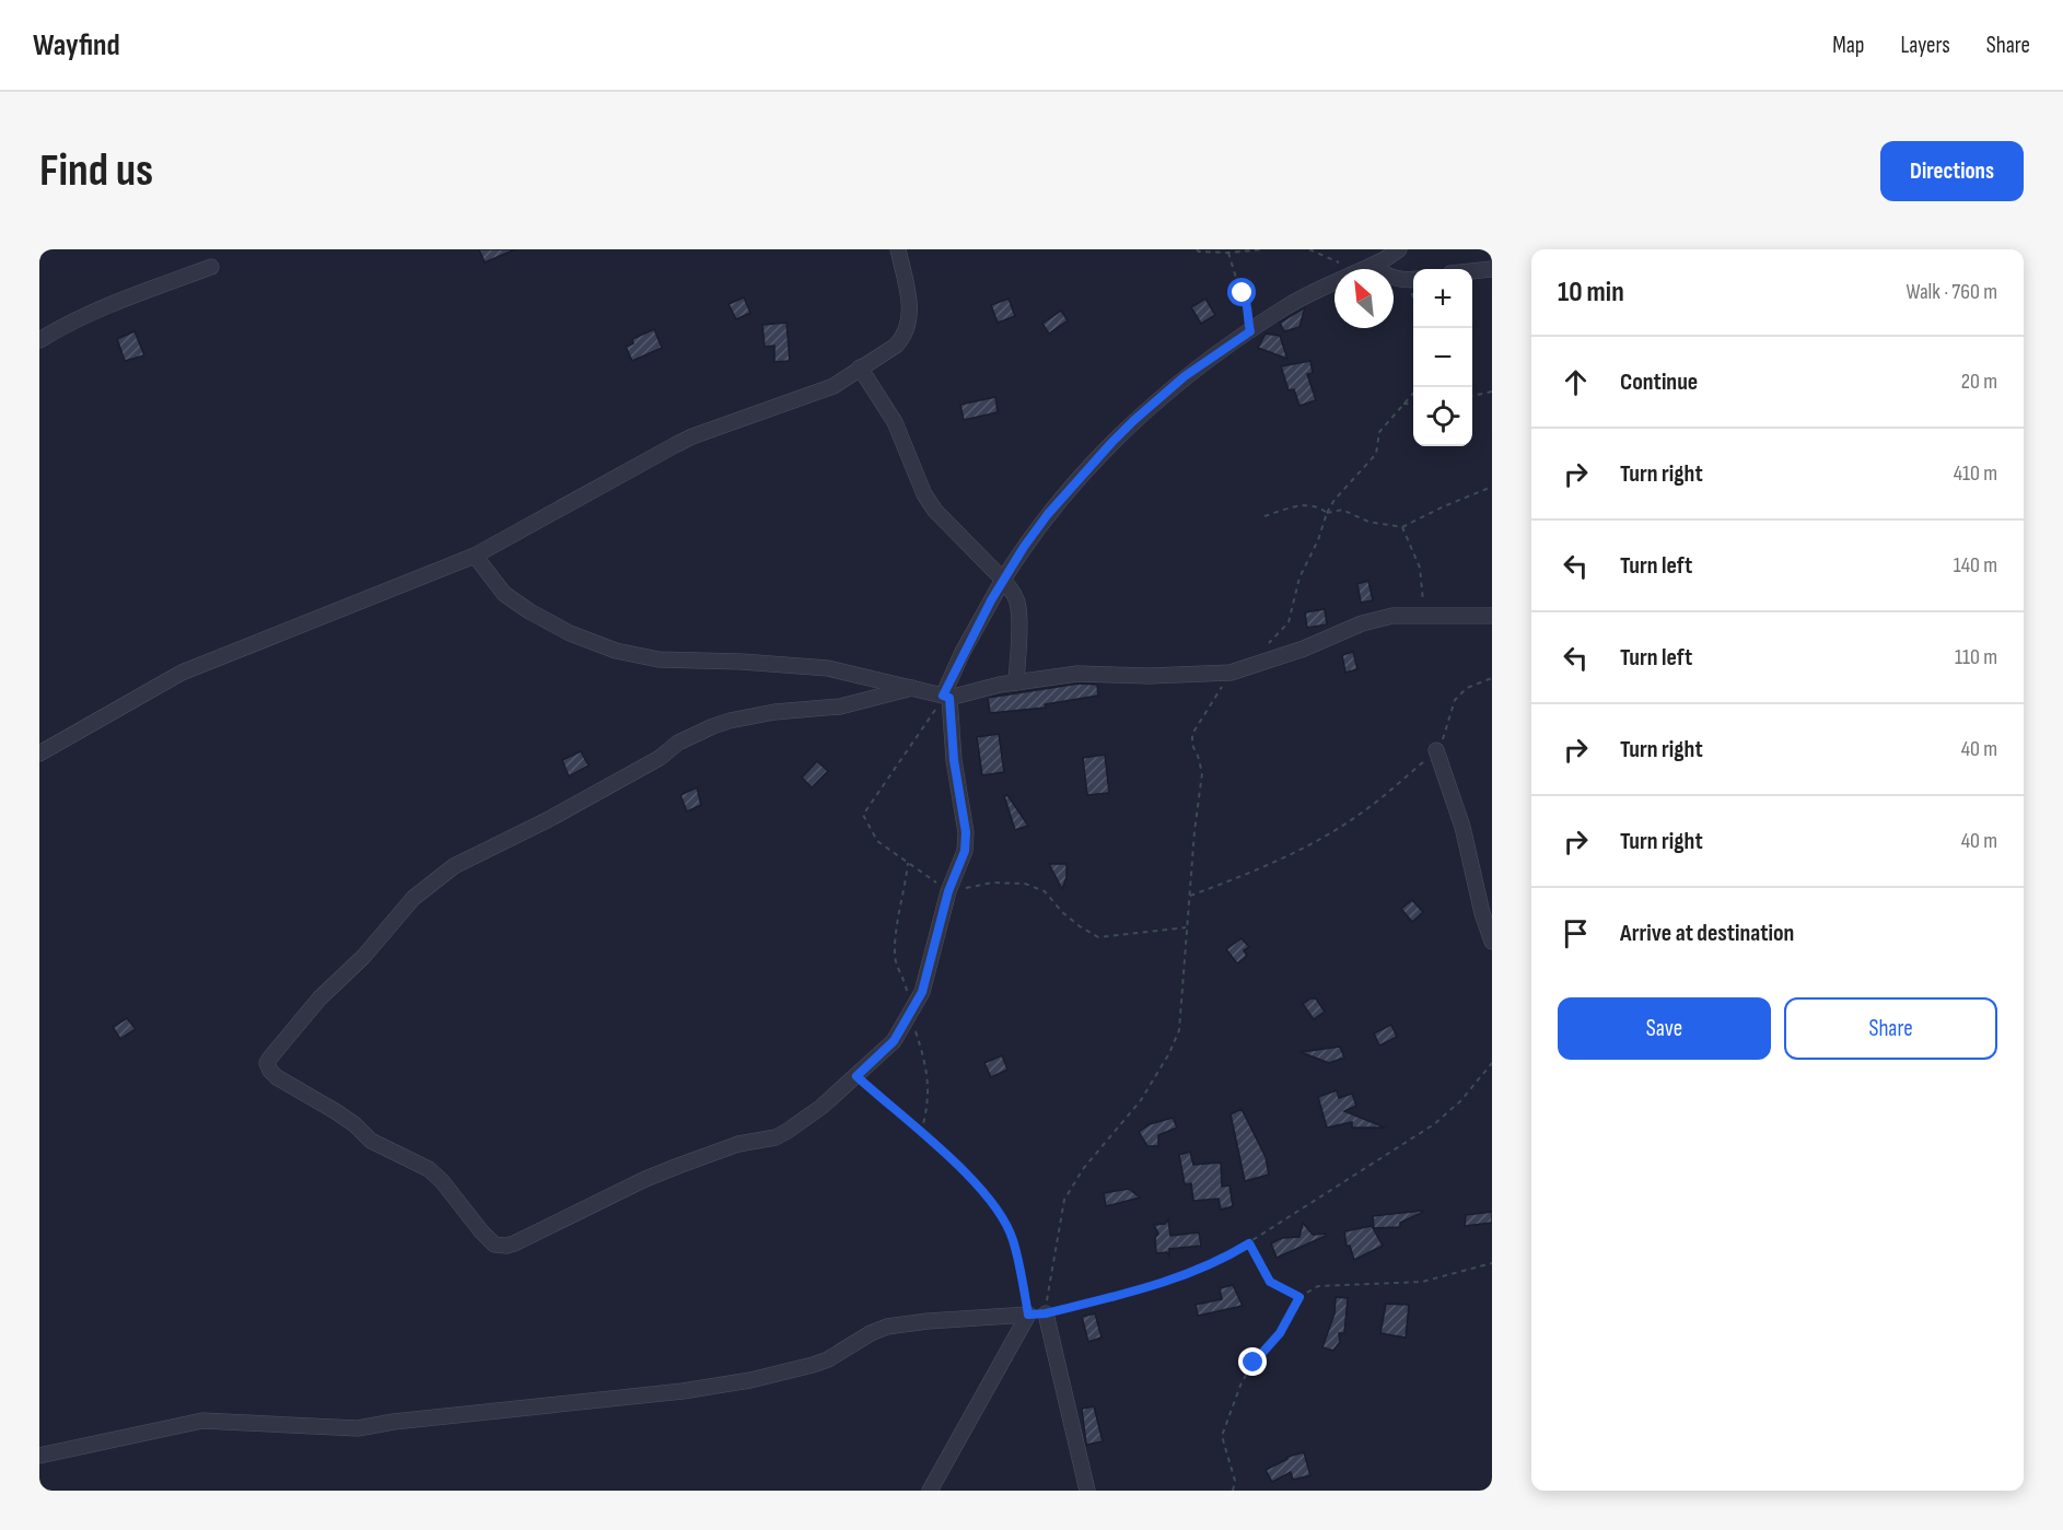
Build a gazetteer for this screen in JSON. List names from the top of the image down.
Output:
{
  "north": "top left",
  "page": {
    "header": "Wayfind",
    "nav": ["Map", "Layers", "Share"],
    "buttons": [
      "Directions",
      ["Save", "Share"]
    ],
    "title": "Find us",
    "heading": ["10 min", "Walk · 760 m"],
    "map_buttons": ["+", "−"],
    "list": [
      ["Continue", "20 m"],
      ["Turn right", "410 m"],
      ["Turn left", "140 m"],
      ["Turn left", "110 m"],
      ["Turn right", "40 m"],
      ["Turn right", "40 m"],
      "Arrive at destination"
    ]
  }
}
